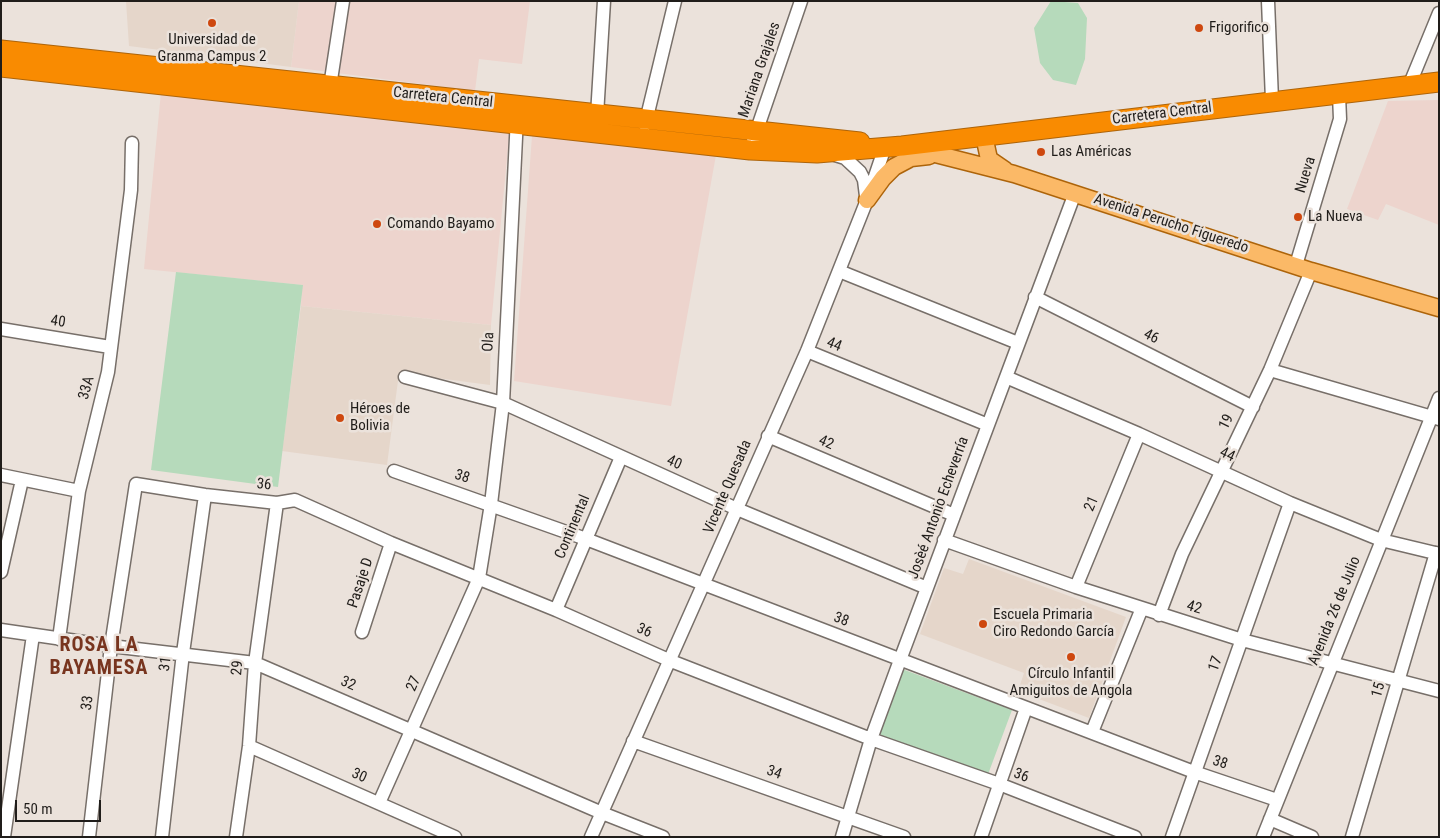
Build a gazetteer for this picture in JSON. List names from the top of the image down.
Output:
{
  "streets": {
    "highway": ["Carretera Central"],
    "main road": ["Avenida Perucho Figueredo"],
    "street": [
      "Mariana Grajales",
      "Nueva",
      "40",
      "46",
      "Ola",
      "44",
      "33A",
      "19",
      "42",
      "38",
      "36",
      "Vicente Quesada",
      "21",
      "Josèé Antonio Echeverría",
      "Continental",
      "Pasaje D",
      "Avenida 26 de Julio",
      "31",
      "17",
      "29",
      "32",
      "27",
      "15",
      "33",
      "34",
      "30"
    ]
  },
  "crossings": [
    ["Mariana Grajales", "Carretera Central"],
    ["Carretera Central", "Nueva"],
    ["Carretera Central", "Avenida Perucho Figueredo"],
    ["Carretera Central", "Ola"],
    ["Carretera Central", "Vicente Quesada"],
    ["Nueva", "Avenida Perucho Figueredo"],
    ["Nueva", "19"],
    ["Avenida Perucho Figueredo", "19"],
    ["Avenida Perucho Figueredo", "Vicente Quesada"],
    ["Avenida Perucho Figueredo", "Josèé Antonio Echeverría"],
    ["40", "Ola"],
    ["40", "33A"],
    ["40", "Vicente Quesada"],
    ["40", "Josèé Antonio Echeverría"],
    ["40", "Continental"],
    ["46", "19"],
    ["46", "Josèé Antonio Echeverría"],
    ["Ola", "38"],
    ["Ola", "36"],
    ["Ola", "27"],
    ["44", "19"],
    ["44", "Vicente Quesada"],
    ["44", "21"],
    ["44", "Josèé Antonio Echeverría"],
    ["44", "Avenida 26 de Julio"],
    ["44", "17"],
    ["44", "15"],
    ["33A", "32"],
    ["19", "42"],
    ["42", "Vicente Quesada"],
    ["42", "21"],
    ["42", "Josèé Antonio Echeverría"],
    ["42", "Avenida 26 de Julio"],
    ["42", "17"],
    ["42", "15"],
    ["38", "Vicente Quesada"],
    ["38", "Josèé Antonio Echeverría"],
    ["38", "Continental"],
    ["38", "Avenida 26 de Julio"],
    ["38", "17"],
    ["36", "Vicente Quesada"],
    ["36", "Josèé Antonio Echeverría"],
    ["36", "Continental"],
    ["36", "Pasaje D"],
    ["36", "31"],
    ["36", "29"],
    ["36", "27"],
    ["36", "33"],
    ["Vicente Quesada", "32"],
    ["Vicente Quesada", "34"],
    ["Josèé Antonio Echeverría", "34"],
    ["31", "32"],
    ["29", "32"],
    ["29", "30"],
    ["32", "27"],
    ["32", "33"],
    ["27", "30"]
  ],
  "districts": ["ROSA LA BAYAMESA"],
  "places": [
    "Universidad de Granma Campus 2",
    "Frigorifico",
    "Las Américas",
    "La Nueva",
    "Comando Bayamo",
    "Héroes de Bolivia",
    "Escuela Primaria Ciro Redondo García",
    "Círculo Infantil Amiguitos de Angola"
  ],
  "scale_bar": "50 m"
}
